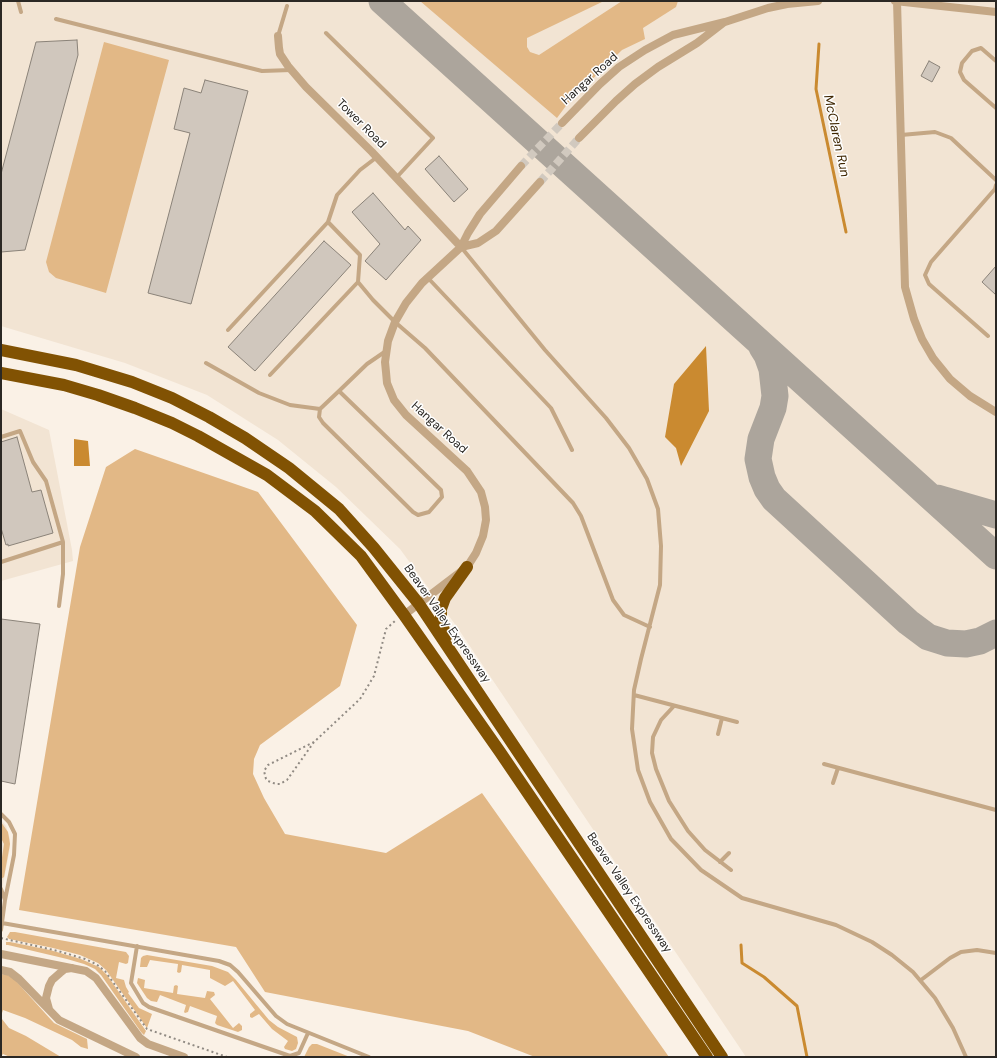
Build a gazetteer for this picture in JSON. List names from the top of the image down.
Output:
{
  "streets": {
    "highway": ["Beaver Valley Expressway"],
    "street": ["Hangar Road", "Tower Road"]
  },
  "crossings": [
    ["Hangar Road", "Tower Road"],
    ["Hangar Road", "Beaver Valley Expressway"]
  ],
  "water": ["McClaren Run"]
}
